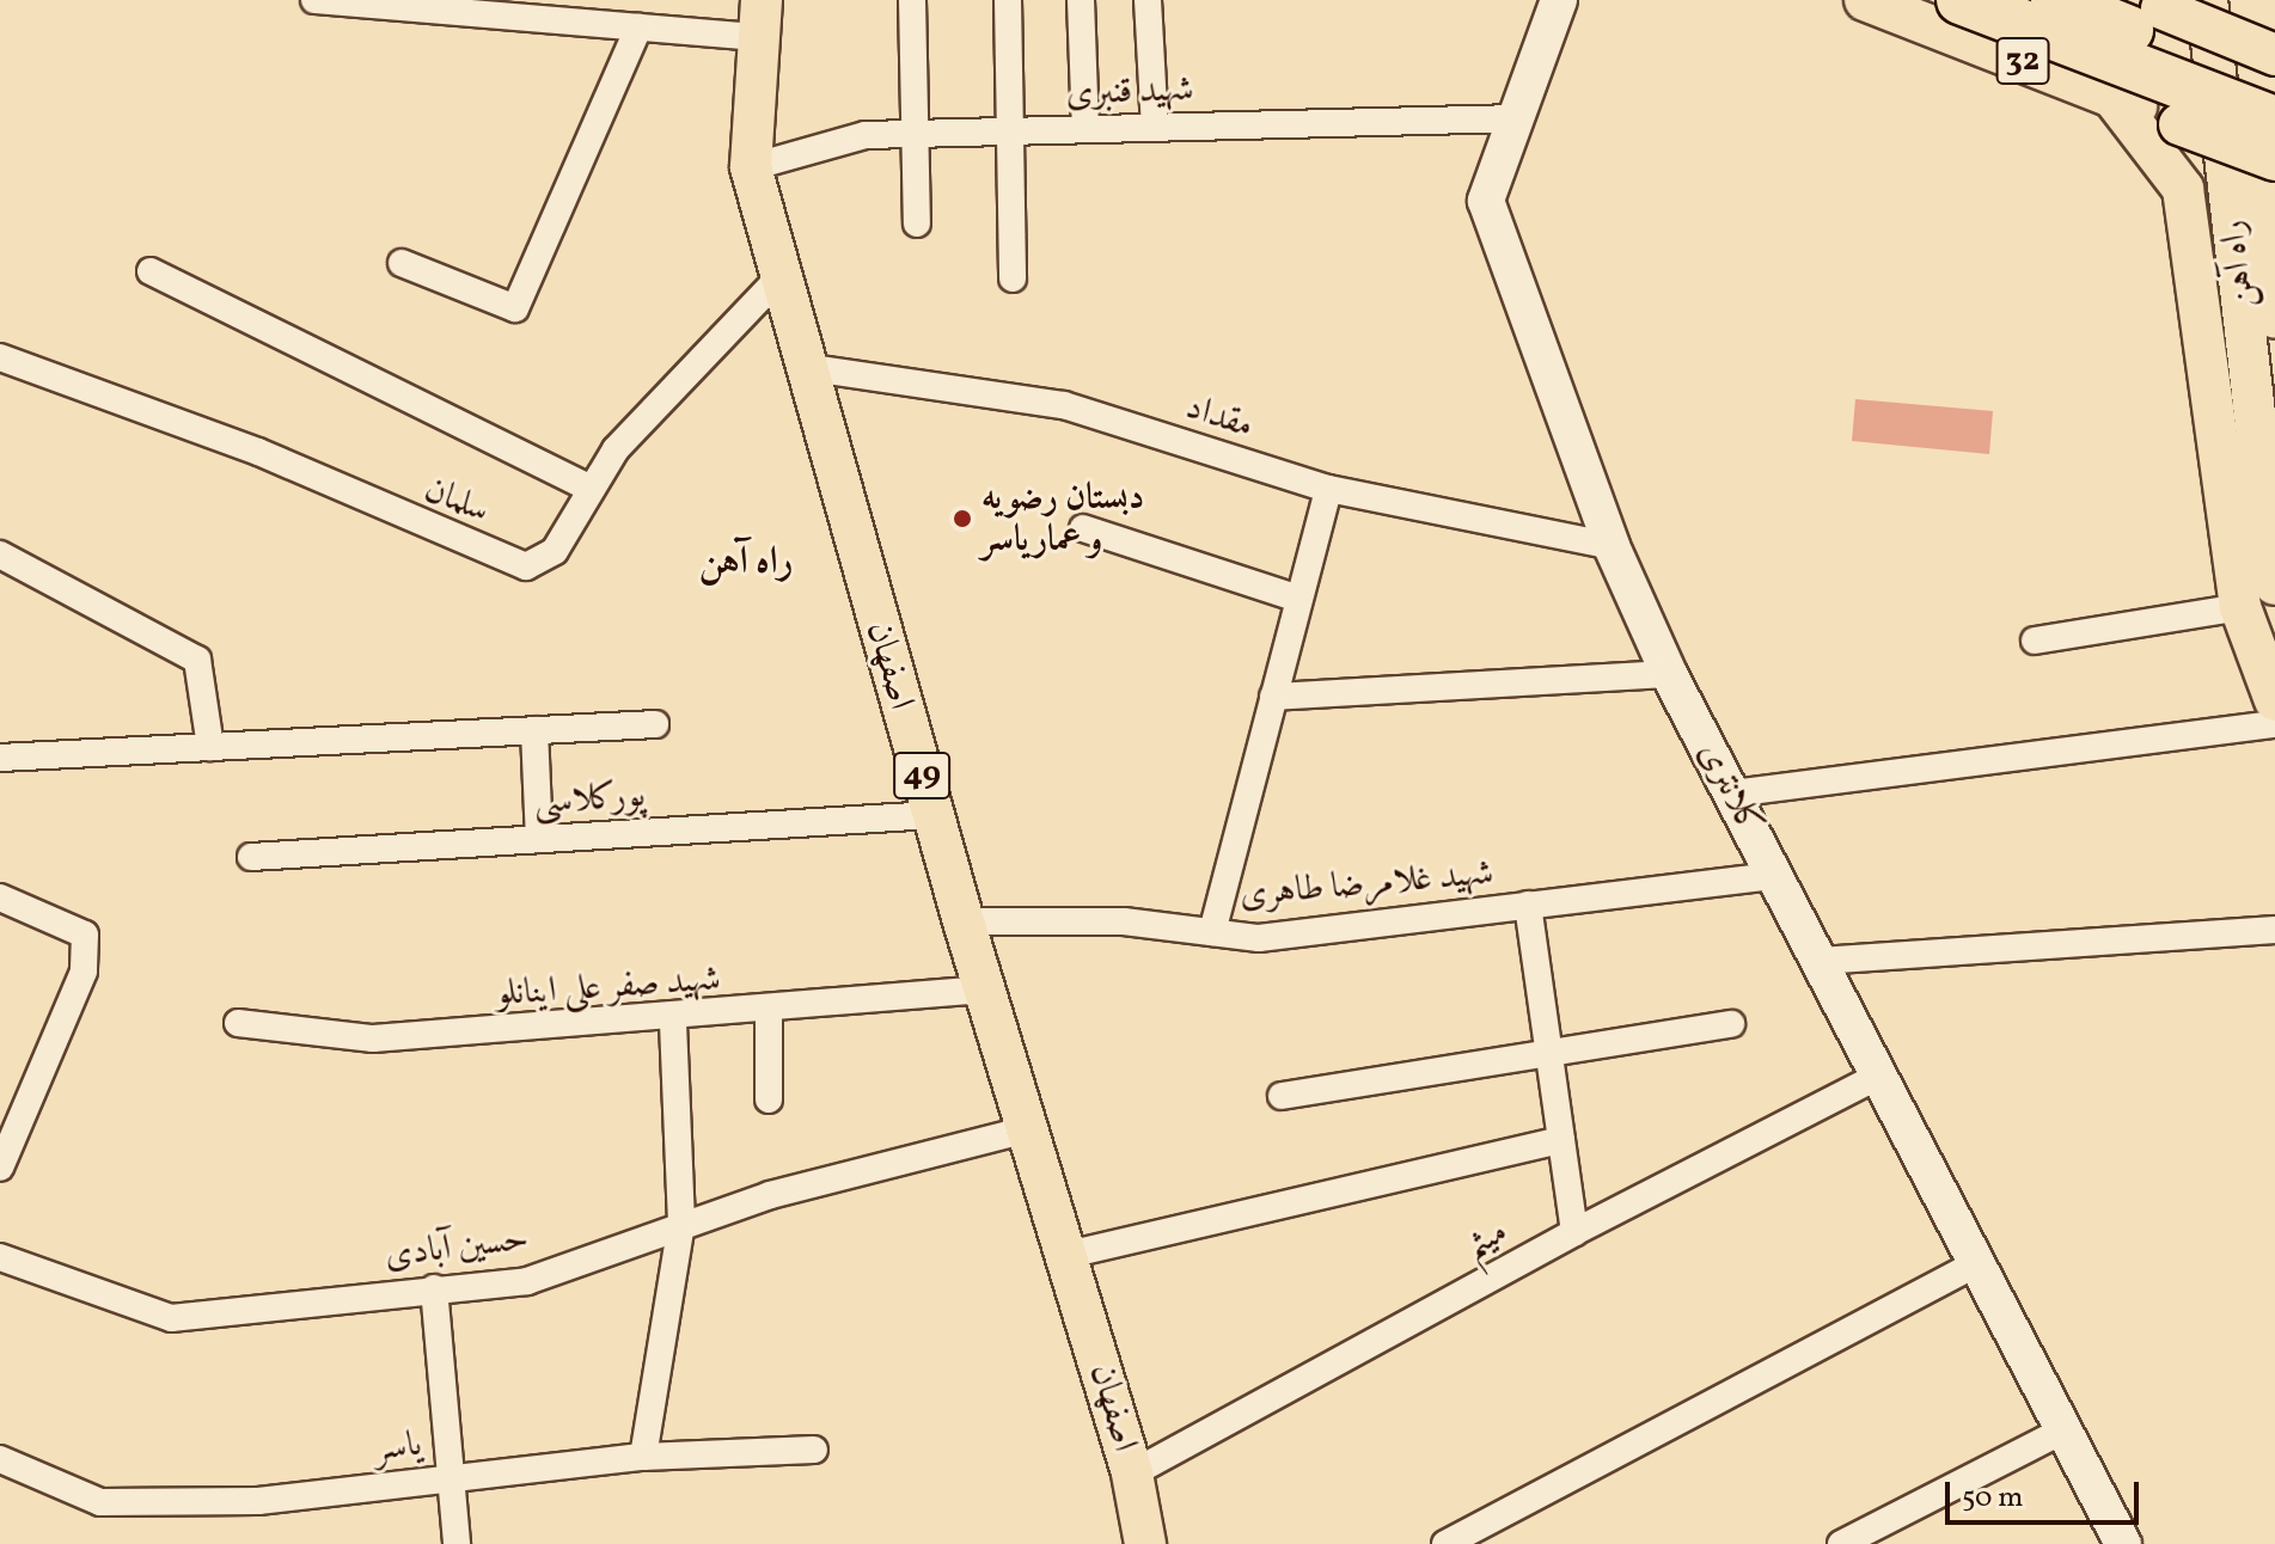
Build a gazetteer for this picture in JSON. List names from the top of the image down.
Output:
{
  "streets": {
    "highway": ["32"],
    "main road": ["راه آهن", "اصفهان", "49"],
    "street": [
      "شهید قنبری",
      "مقداد",
      "سلمان",
      "کلانتری",
      "پورکلاسی",
      "شهید غلامرضا طاهری",
      "شهید صفر علی اینانلو",
      "میثم",
      "حسین آبادی",
      "یاسر"
    ]
  },
  "crossings": [
    ["شهید قنبری", "اصفهان"],
    ["شهید قنبری", "کلانتری"],
    ["مقداد", "اصفهان"],
    ["مقداد", "کلانتری"],
    ["سلمان", "اصفهان"],
    ["اصفهان", "پورکلاسی"],
    ["اصفهان", "شهید غلامرضا طاهری"],
    ["اصفهان", "شهید صفر علی اینانلو"],
    ["اصفهان", "میثم"],
    ["اصفهان", "حسین آبادی"],
    ["کلانتری", "شهید غلامرضا طاهری"],
    ["کلانتری", "میثم"]
  ],
  "districts": ["راه آهن"],
  "places": ["دبستان رضویه و عماریاسر"],
  "scale_bar": "50 m"
}
